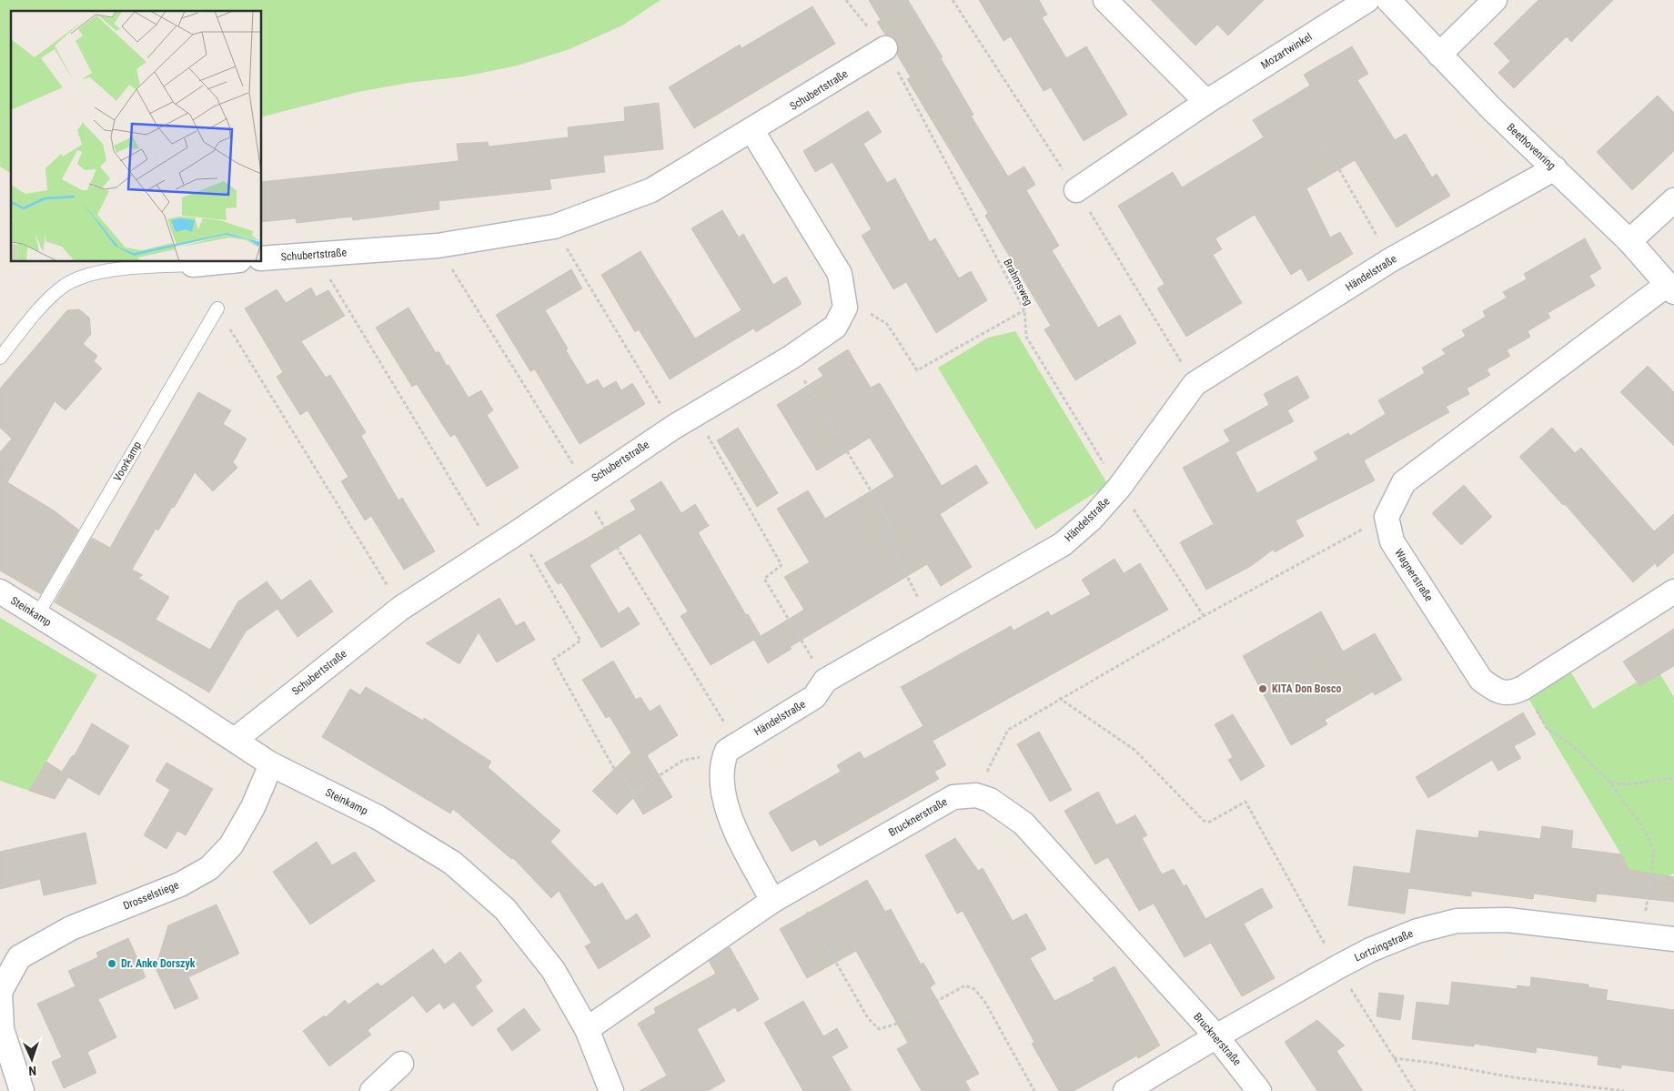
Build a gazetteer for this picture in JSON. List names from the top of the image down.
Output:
{
  "streets": {
    "street": [
      "Mozartwinkel",
      "Schubertstraße",
      "Beethovenring",
      "Händelstraße",
      "Wagnerstraße",
      "Steinkamp",
      "Brucknerstraße",
      "Drosselstiege",
      "Lortzingstraße"
    ],
    "lane": ["Voorkamp"],
    "path": ["Brahmsweg"]
  },
  "crossings": [
    ["Schubertstraße", "Brahmsweg"],
    ["Schubertstraße", "Steinkamp"],
    ["Beethovenring", "Händelstraße"],
    ["Händelstraße", "Brahmsweg"],
    ["Voorkamp", "Steinkamp"],
    ["Steinkamp", "Brucknerstraße"],
    ["Steinkamp", "Drosselstiege"],
    ["Brucknerstraße", "Lortzingstraße"]
  ],
  "places": ["KITA Don Bosco", "Dr. Anke Dorszyk"],
  "north": "bottom"
}
